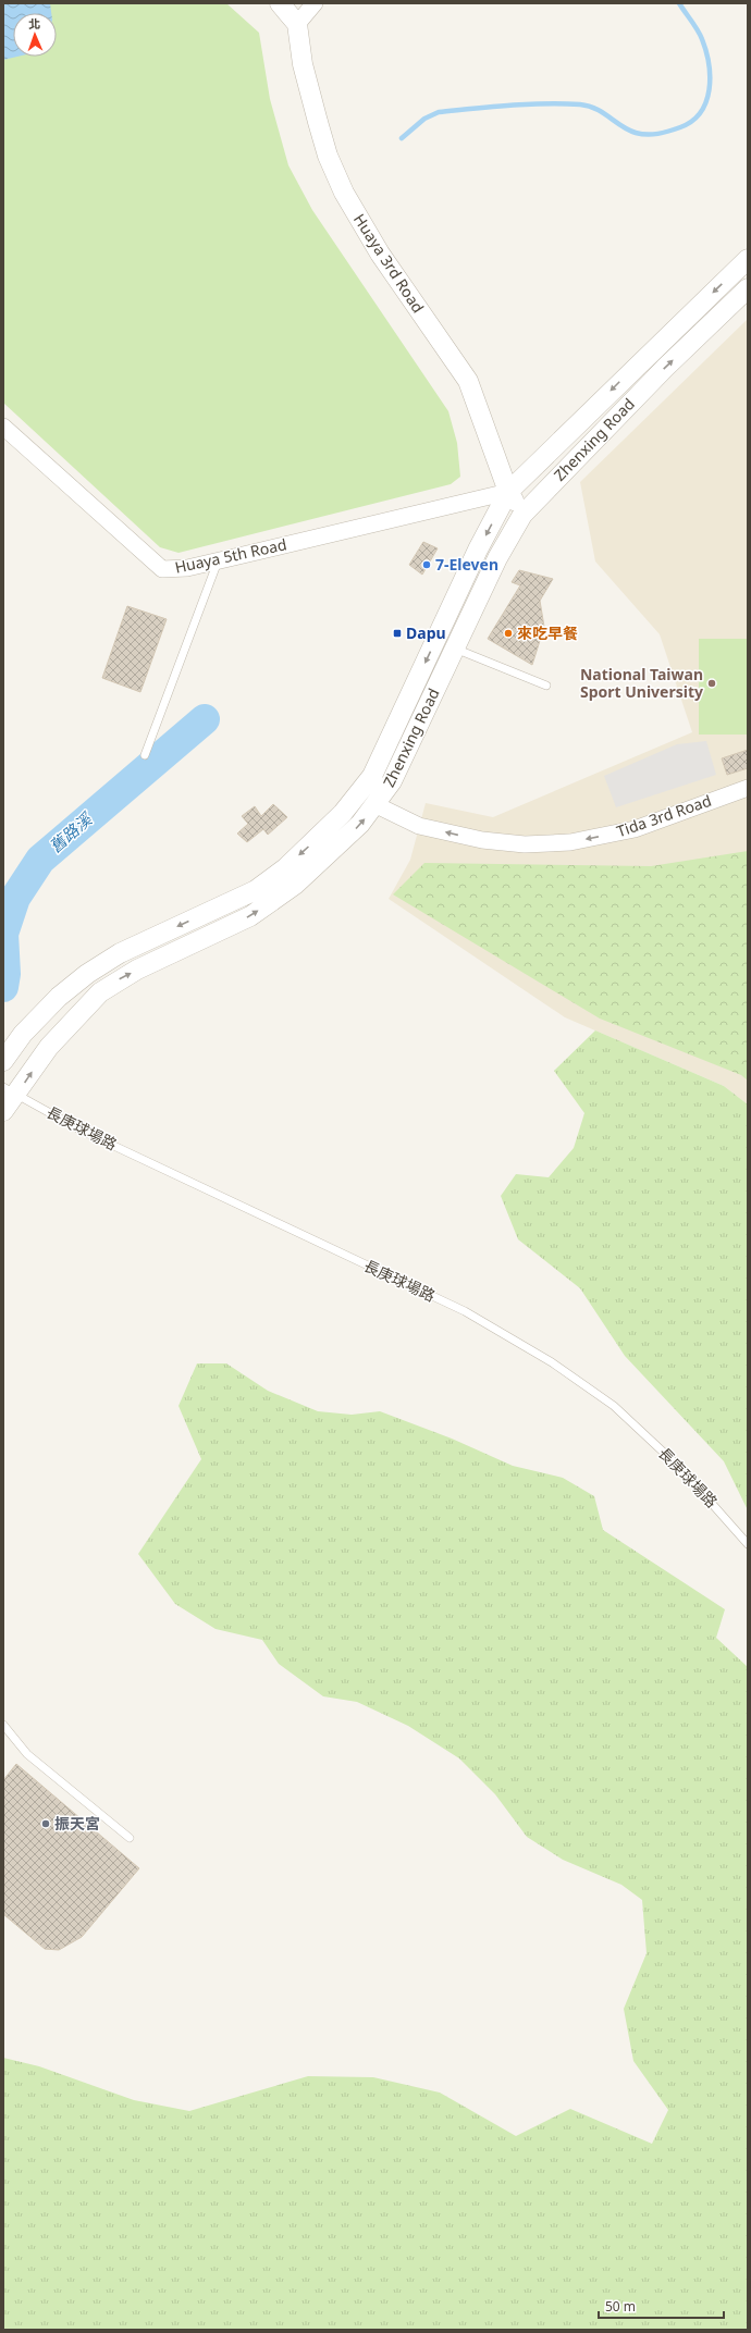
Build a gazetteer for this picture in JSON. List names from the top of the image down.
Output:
{
  "streets": {
    "street": [
      "Huaya 3rd Road",
      "Zhenxing Road",
      "Huaya 5th Road",
      "Tida 3rd Road"
    ],
    "lane": ["長庚球場路"]
  },
  "crossings": [
    ["Huaya 3rd Road", "Zhenxing Road"],
    ["Huaya 3rd Road", "Huaya 5th Road"],
    ["Zhenxing Road", "Huaya 5th Road"],
    ["Zhenxing Road", "Tida 3rd Road"],
    ["Zhenxing Road", "長庚球場路"]
  ],
  "one_way": ["Tida 3rd Road"],
  "water": ["舊路溪"],
  "places": {
    "other": [
      "7-Eleven",
      "來吃早餐",
      "National Taiwan Sport University",
      "振天宮"
    ],
    "transit": ["Dapu"]
  },
  "scale_bar": "50 m",
  "north": "top"
}
